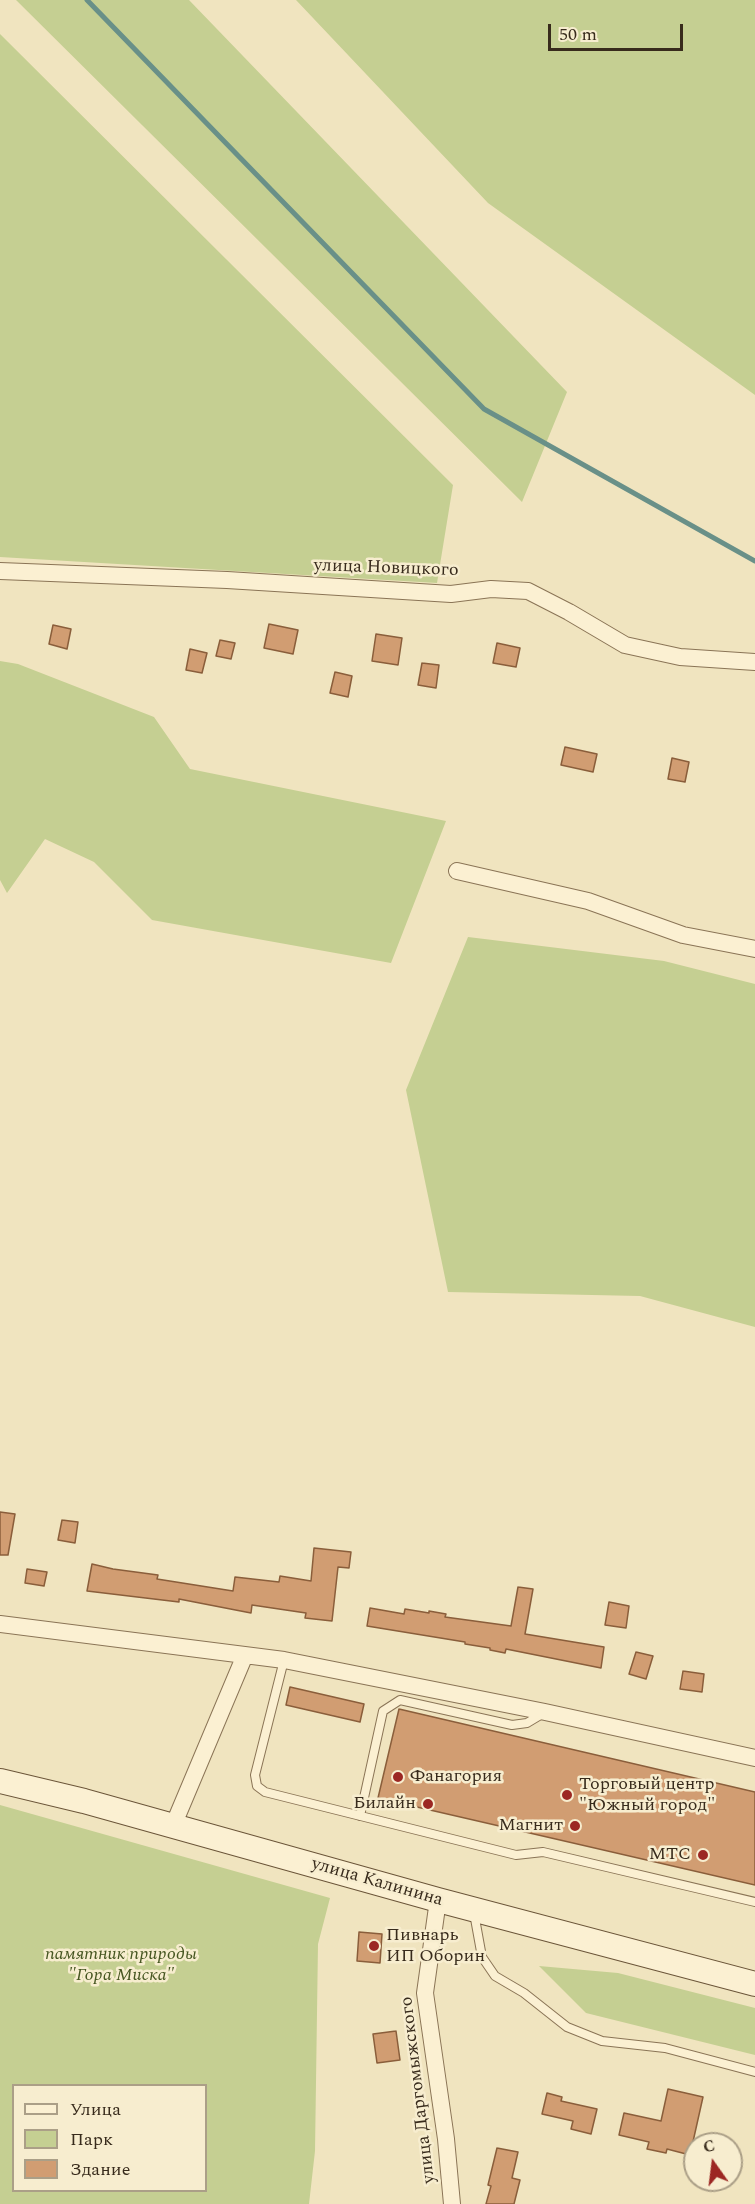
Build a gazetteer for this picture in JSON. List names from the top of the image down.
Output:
{
  "streets": {
    "main road": ["улица Калинина"],
    "street": ["улица Новицкого", "улица Даргомыжского"]
  },
  "crossings": [
    ["улица Калинина", "улица Даргомыжского"]
  ],
  "parks": ["памятник природы \"Гора Миска\""],
  "places": [
    "Фанагория",
    "Торговый центр \"Южный город\"",
    "Билайн",
    "Магнит",
    "МТС",
    "Пивнарь ИП Оборин"
  ],
  "legend": ["Улица", "Парк", "Здание"],
  "scale_bar": "50 m",
  "north": "top"
}
